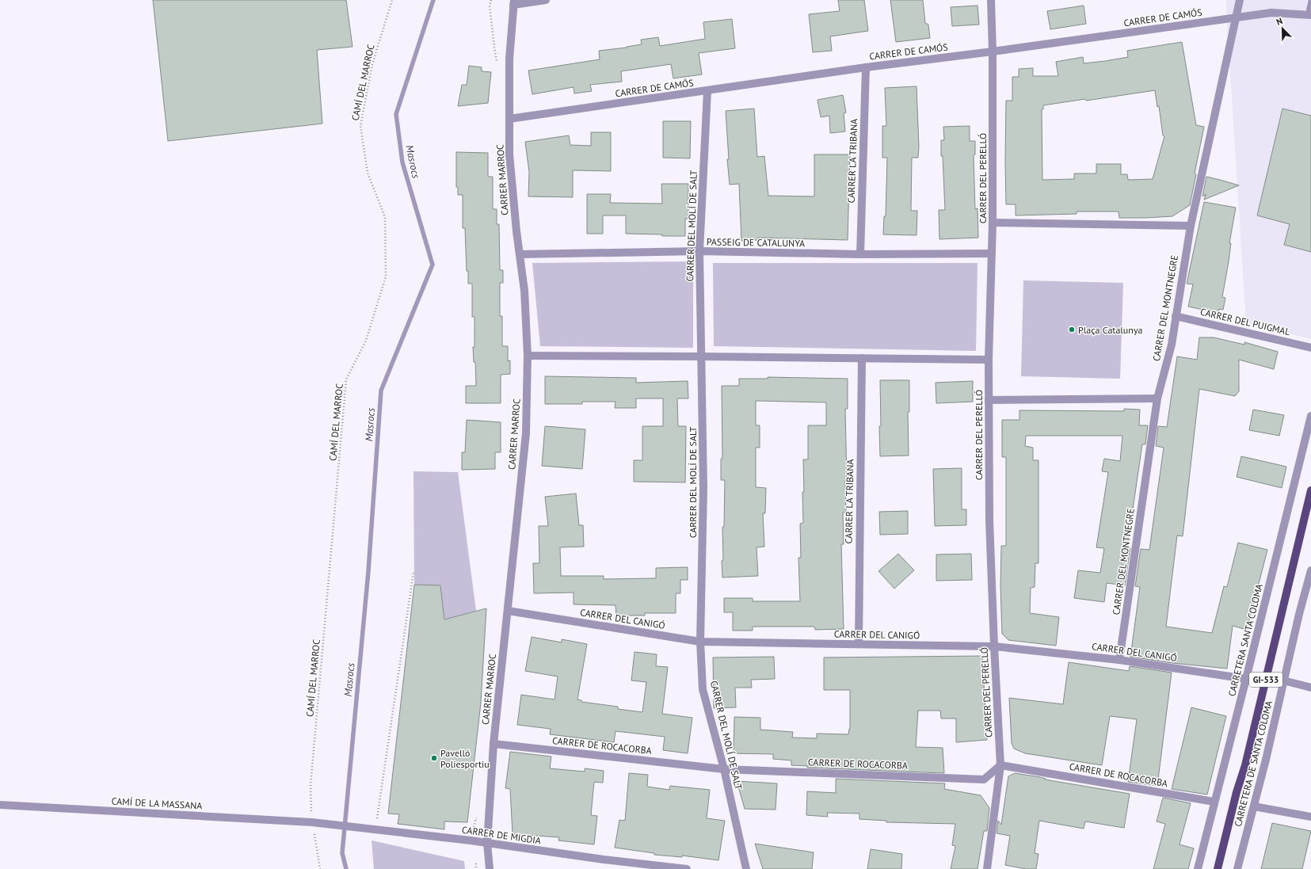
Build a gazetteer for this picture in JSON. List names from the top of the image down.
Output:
{
  "streets": {
    "main road": ["GI-533"],
    "street": [
      "CARRER DE CAMÓS",
      "CARRER LA TRIBANA",
      "CARRER DEL PERELLÓ",
      "CARRER MARROC",
      "CARRER DEL MOLÍ DE SALT",
      "PASSEIG DE CATALUNYA",
      "CARRER DEL MONTNEGRE",
      "CARRER DEL PUIGMAL",
      "CARRER DEL CANIGÓ",
      "CARRETERA SANTA COLOMA",
      "CARRER DE ROCACORBA",
      "CARRETERA DE SANTA COLOMA",
      "CAMÍ DE LA MASSANA",
      "CARRER DE MIGDIA"
    ],
    "path": ["CAMÍ DEL MARROC"]
  },
  "crossings": [
    ["CARRER DE CAMÓS", "CARRER LA TRIBANA"],
    ["CARRER DE CAMÓS", "CARRER DEL PERELLÓ"],
    ["CARRER DE CAMÓS", "CARRER MARROC"],
    ["CARRER DE CAMÓS", "CARRER DEL MOLÍ DE SALT"],
    ["CARRER DE CAMÓS", "CARRER DEL MONTNEGRE"],
    ["CAMÍ DEL MARROC", "CAMÍ DE LA MASSANA"],
    ["CAMÍ DEL MARROC", "CARRER DE MIGDIA"],
    ["CARRER LA TRIBANA", "PASSEIG DE CATALUNYA"],
    ["CARRER LA TRIBANA", "CARRER DEL CANIGÓ"],
    ["CARRER DEL PERELLÓ", "PASSEIG DE CATALUNYA"],
    ["CARRER DEL PERELLÓ", "CARRER DEL CANIGÓ"],
    ["CARRER DEL PERELLÓ", "CARRER DE ROCACORBA"],
    ["CARRER MARROC", "PASSEIG DE CATALUNYA"],
    ["CARRER MARROC", "CARRER DEL CANIGÓ"],
    ["CARRER MARROC", "CARRER DE ROCACORBA"],
    ["CARRER MARROC", "CARRER DE MIGDIA"],
    ["CARRER DEL MOLÍ DE SALT", "PASSEIG DE CATALUNYA"],
    ["CARRER DEL MOLÍ DE SALT", "CARRER DEL CANIGÓ"],
    ["CARRER DEL MOLÍ DE SALT", "CARRER DE ROCACORBA"],
    ["CARRER DEL MONTNEGRE", "CARRER DEL PUIGMAL"],
    ["CARRER DEL MONTNEGRE", "CARRER DEL CANIGÓ"],
    ["CARRER DEL CANIGÓ", "CARRETERA SANTA COLOMA"],
    ["CARRETERA SANTA COLOMA", "CARRER DE ROCACORBA"],
    ["CAMÍ DE LA MASSANA", "CARRER DE MIGDIA"]
  ],
  "water": ["Masrocs"],
  "places": ["Plaça Catalunya", "Pavelló Poliesportiu"],
  "north": "top left"
}
